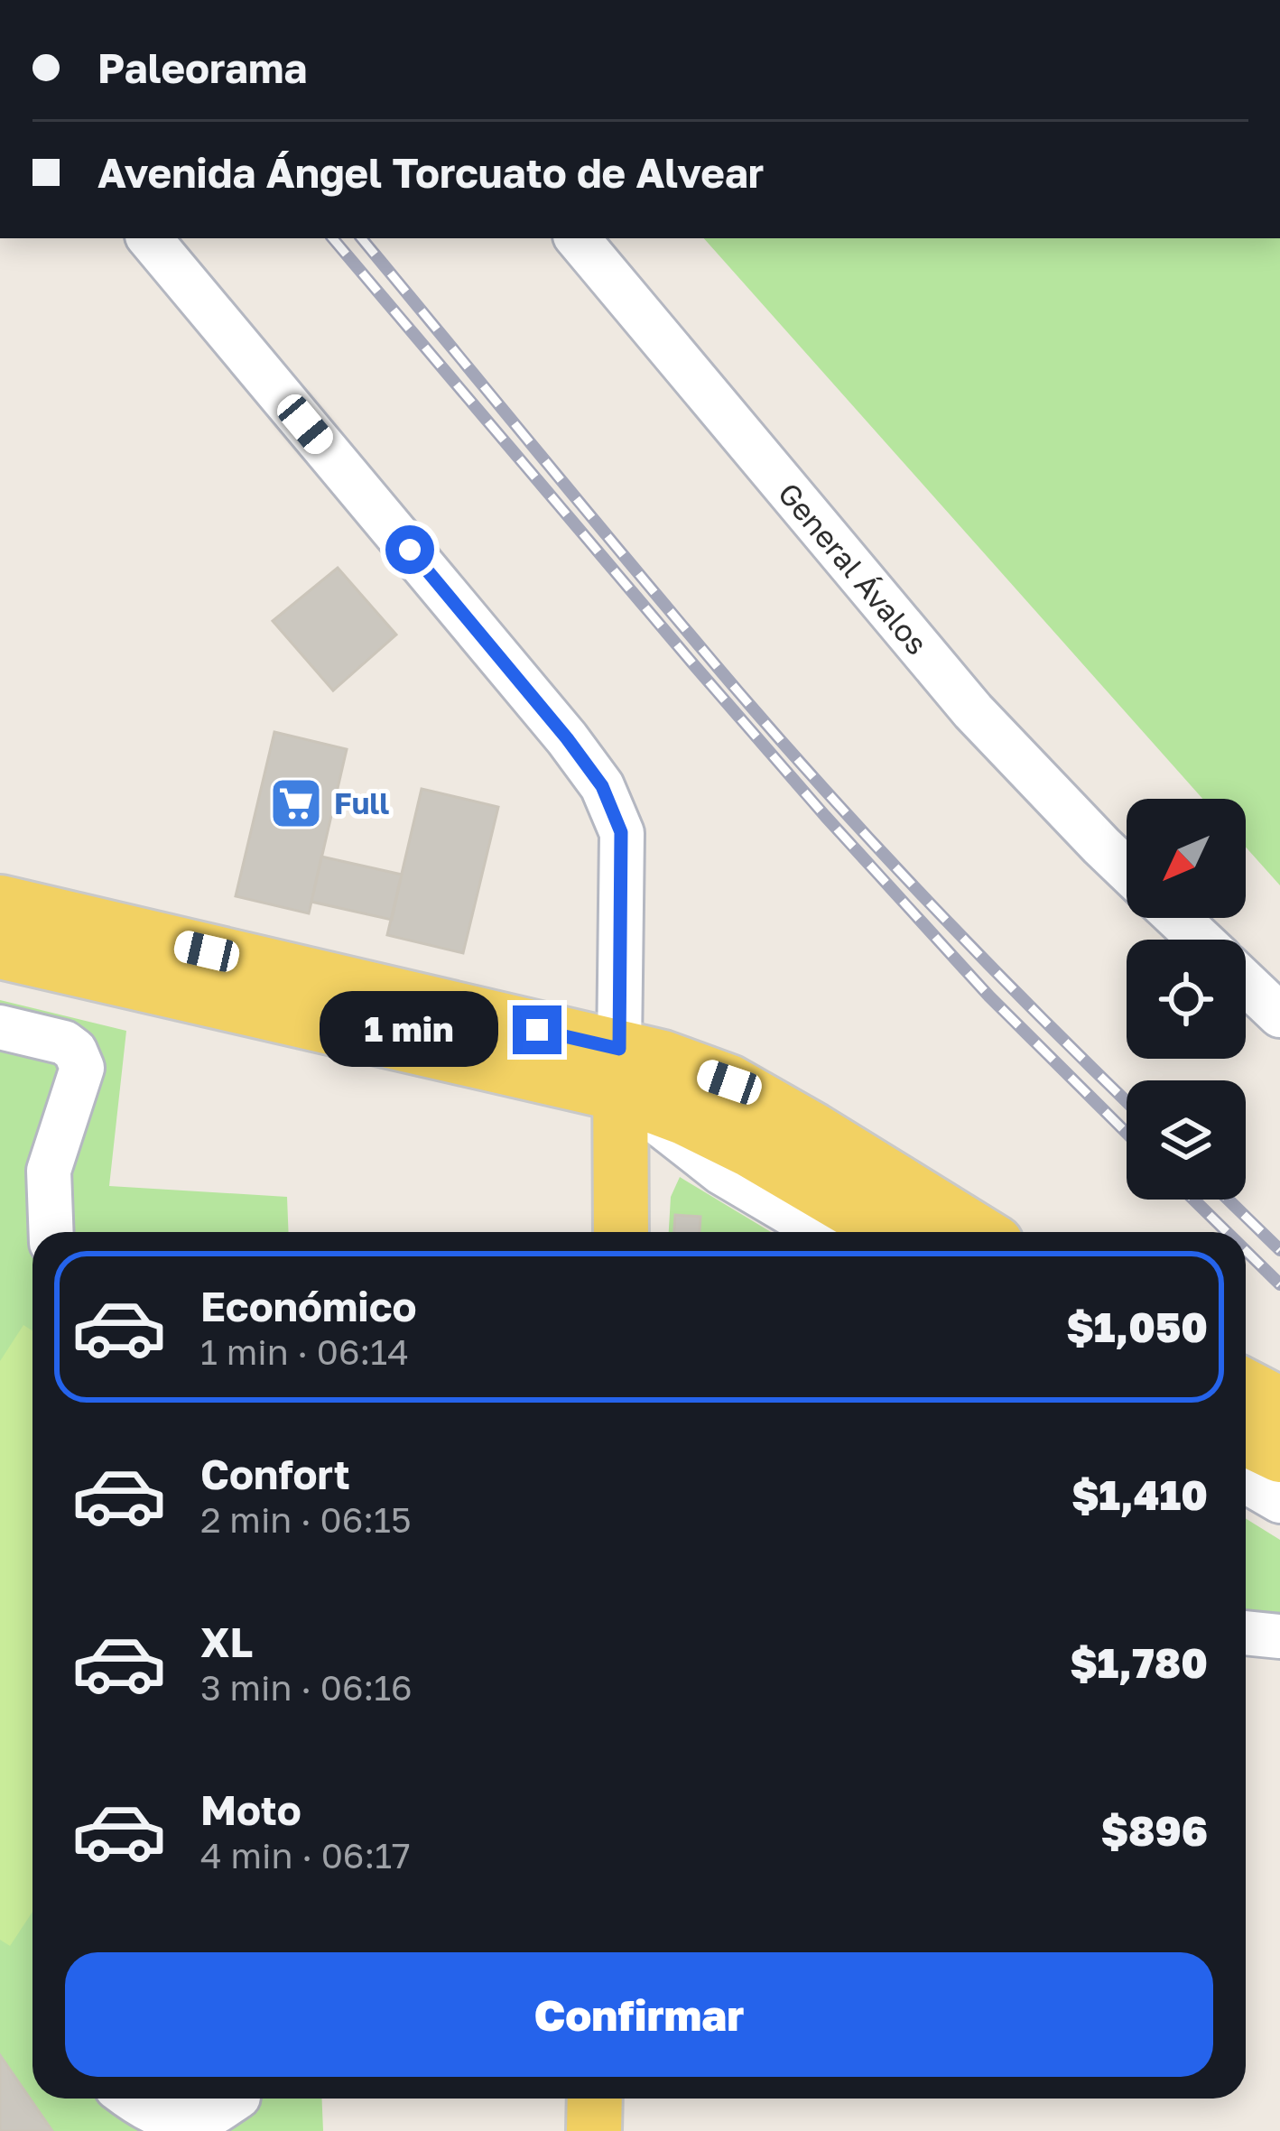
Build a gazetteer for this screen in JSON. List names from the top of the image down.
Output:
{
  "streets": {
    "street": ["General Ávalos"]
  },
  "places": {
    "supermarket": ["Full"]
  },
  "north": "bottom left",
  "page": {
    "banner": ["Paleorama", "Avenida Ángel Torcuato de Alvear"],
    "bubble": "1 min",
    "list": [
      {
        "name": "Económico",
        "note": "1 min · 06:14",
        "value": "$1,050"
      },
      {
        "name": "Confort",
        "note": "2 min · 06:15",
        "value": "$1,410"
      },
      {
        "name": "XL",
        "note": "3 min · 06:16",
        "value": "$1,780"
      },
      {
        "name": "Moto",
        "note": "4 min · 06:17",
        "value": "$896"
      }
    ],
    "buttons": "Confirmar"
  }
}
